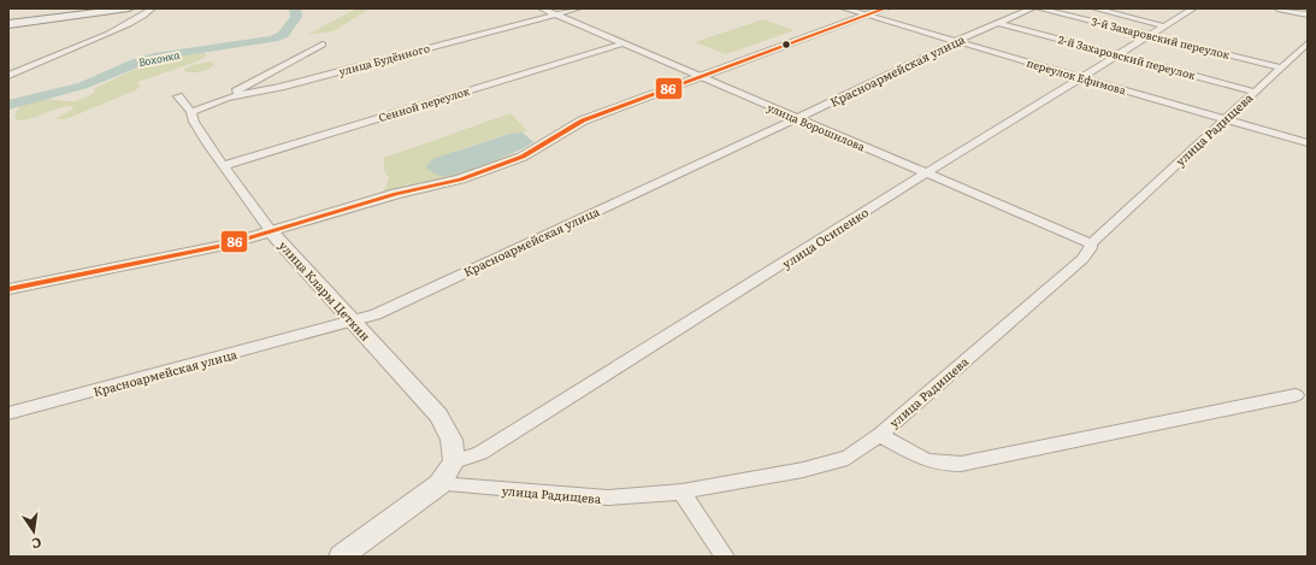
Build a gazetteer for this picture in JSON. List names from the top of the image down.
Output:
{
  "streets": {
    "street": [
      "3-й Захаровский переулок",
      "2-й Захаровский переулок",
      "улица Будённого",
      "Красноармейская улица",
      "переулок Ефимова",
      "Сенной переулок",
      "улица Ворошилова",
      "улица Радищева",
      "улица Осипенко",
      "улица Клары Цеткин"
    ]
  },
  "crossings": [
    ["3-й Захаровский переулок", "улица Радищева"],
    ["3-й Захаровский переулок", "улица Осипенко"],
    ["2-й Захаровский переулок", "Красноармейская улица"],
    ["2-й Захаровский переулок", "улица Радищева"],
    ["2-й Захаровский переулок", "улица Осипенко"],
    ["улица Будённого", "улица Ворошилова"],
    ["улица Будённого", "улица Клары Цеткин"],
    ["Красноармейская улица", "переулок Ефимова"],
    ["Красноармейская улица", "улица Ворошилова"],
    ["Красноармейская улица", "улица Клары Цеткин"],
    ["переулок Ефимова", "улица Радищева"],
    ["переулок Ефимова", "улица Осипенко"],
    ["Сенной переулок", "улица Ворошилова"],
    ["Сенной переулок", "улица Клары Цеткин"],
    ["улица Ворошилова", "улица Радищева"],
    ["улица Ворошилова", "улица Осипенко"],
    ["улица Осипенко", "улица Клары Цеткин"]
  ],
  "water": ["Вохонка"],
  "lines": ["transit line 86"],
  "north": "bottom"
}
